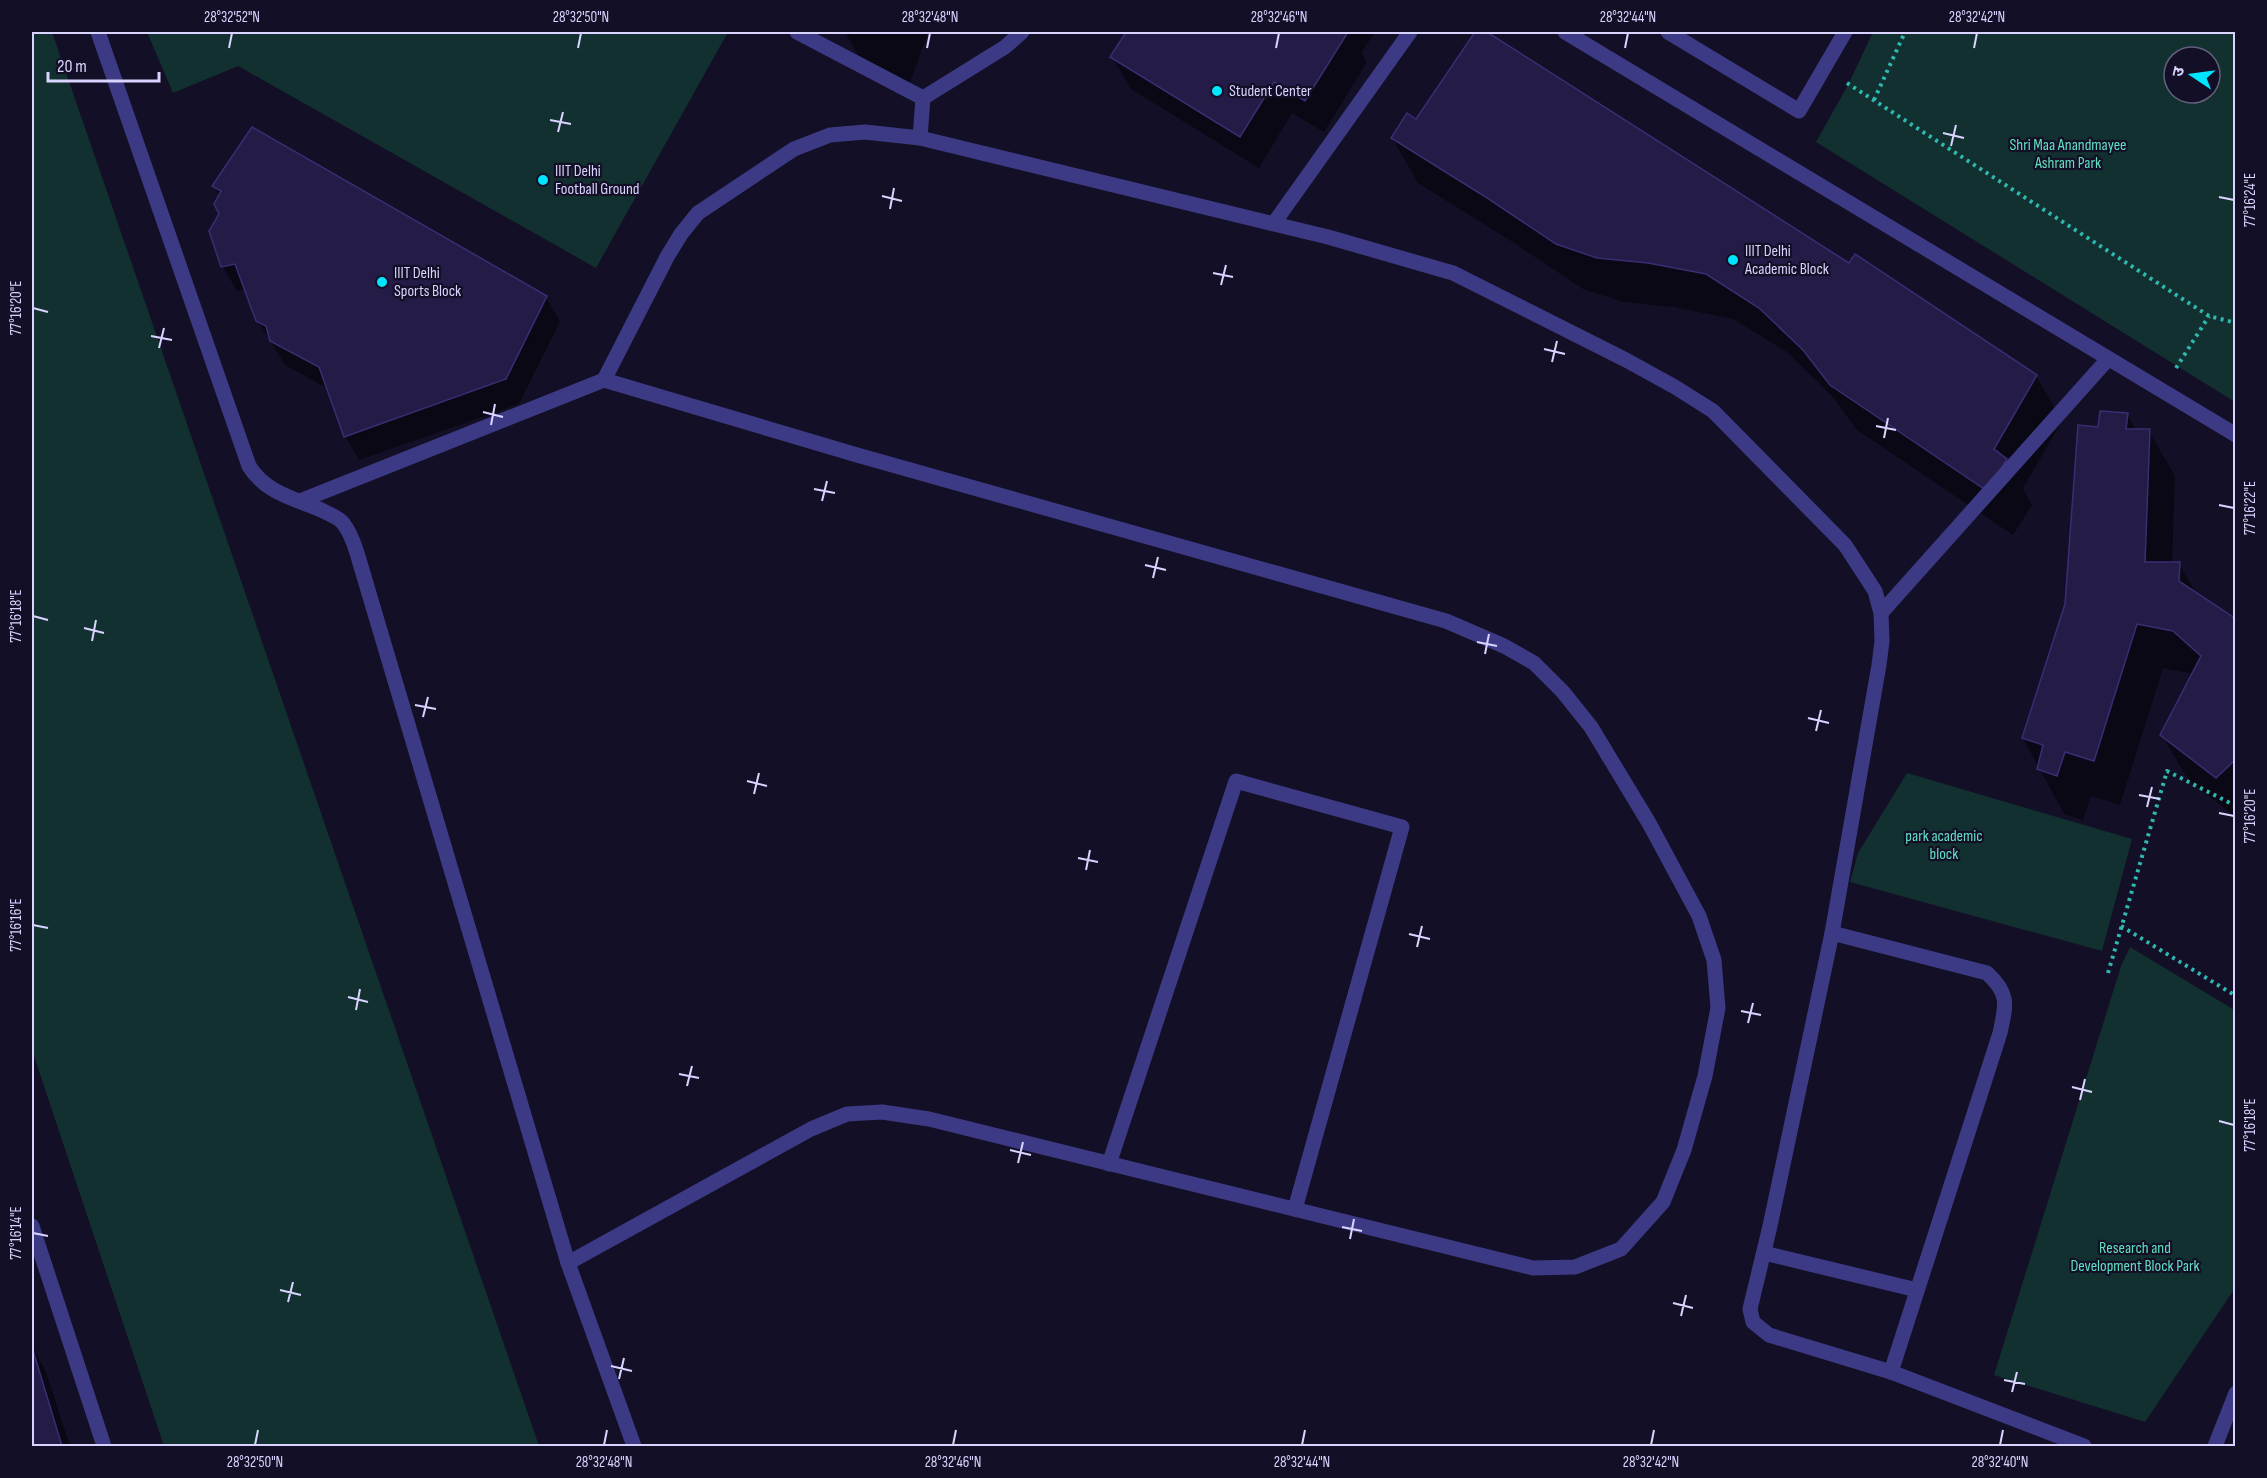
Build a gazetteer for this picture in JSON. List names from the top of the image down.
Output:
{
  "parks": ["Shri Maa Anandmayee Ashram Park", "park academic block", "Research and Development Block Park"],
  "places": [
    "Student Center",
    "IIIT Delhi Football Ground",
    "IIIT Delhi Academic Block",
    "IIIT Delhi Sports Block"
  ],
  "scale_bar": "20 m",
  "north": "left",
  "coordinates": [
    "28°32'52\"N",
    "28°32'50\"N",
    "28°32'48\"N",
    "28°32'46\"N",
    "28°32'44\"N",
    "28°32'42\"N",
    "77°16'24\"E",
    "77°16'20\"E",
    "77°16'22\"E",
    "77°16'18\"E",
    "77°16'16\"E",
    "77°16'14\"E",
    "28°32'40\"N"
  ]
}
